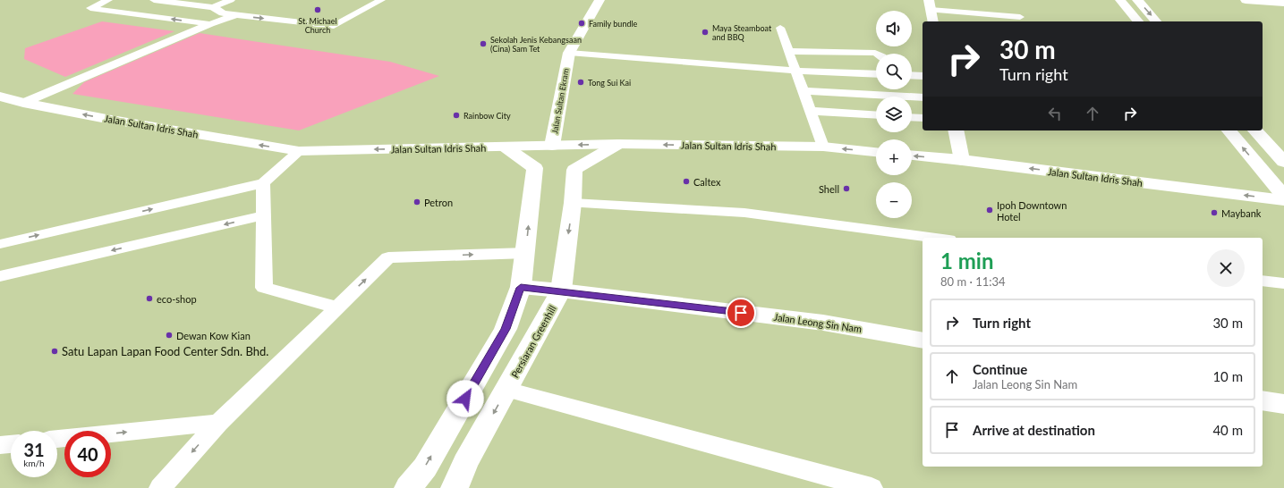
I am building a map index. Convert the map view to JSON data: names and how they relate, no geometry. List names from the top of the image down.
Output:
{
  "streets": {
    "main road": [
      "Jalan Sultan Ekram",
      "Jalan Sultan Idris Shah",
      "Jalan Leong Sin Nam",
      "Persiaran Greenhill"
    ]
  },
  "crossings": [
    ["Jalan Sultan Ekram", "Jalan Sultan Idris Shah"],
    ["Jalan Sultan Idris Shah", "Persiaran Greenhill"],
    ["Jalan Leong Sin Nam", "Persiaran Greenhill"]
  ],
  "one_way": ["Jalan Sultan Idris Shah"],
  "places": [
    "St. Michael Church",
    "Family bundle",
    "Maya Steamboat and BBQ",
    "Sekolah Jenis Kebangsaan (Cina) Sam Tet",
    "Tong Sui Kai",
    "Rainbow City",
    "Caltex",
    "Shell",
    "Petron",
    "Ipoh Downtown Hotel",
    "Maybank",
    "eco-shop",
    "Dewan Kow Kian",
    "Satu Lapan Lapan Food Center Sdn. Bhd."
  ],
  "page": {
    "map_buttons": ["+", "−"],
    "turn": ["30 m", "Turn right"],
    "heading": ["1 min", "80 m · 11:34"],
    "list": [
      {
        "name": "Turn right",
        "value": "30 m"
      },
      {
        "name": "Continue",
        "note": "Jalan Leong Sin Nam",
        "value": "10 m"
      },
      {
        "name": "Arrive at destination",
        "value": "40 m"
      }
    ],
    "speed": "31 km/h",
    "limit": "40"
  }
}
